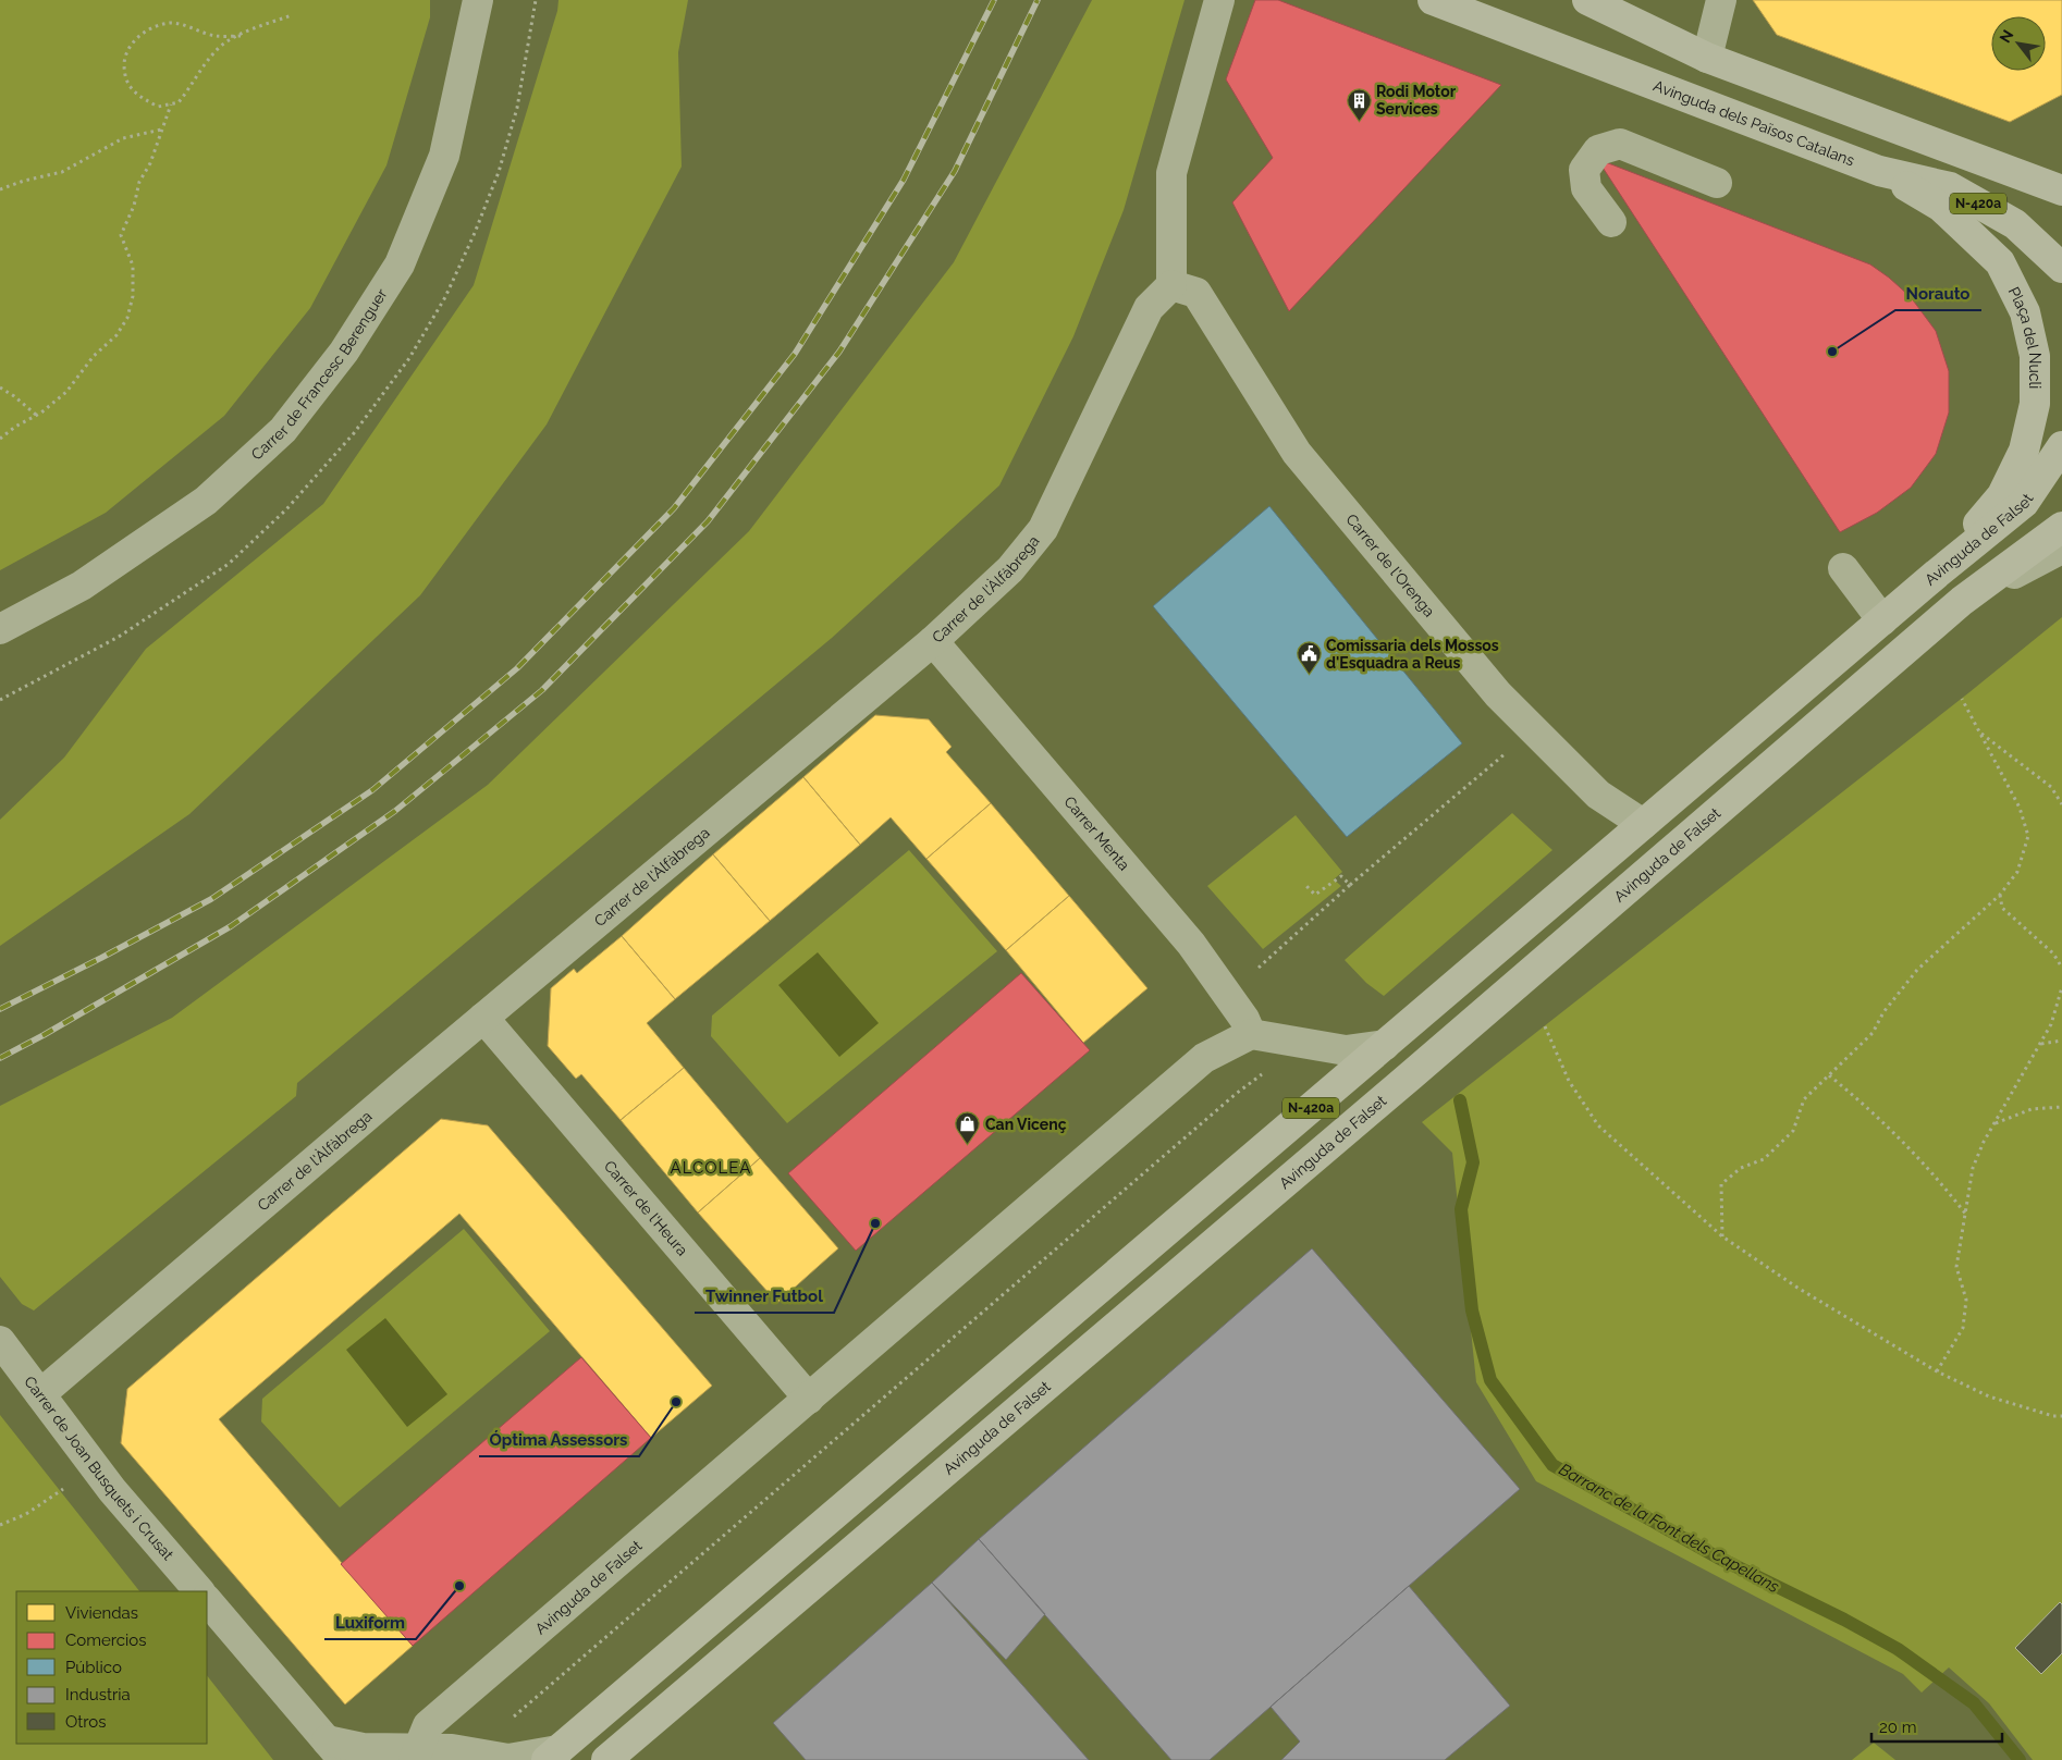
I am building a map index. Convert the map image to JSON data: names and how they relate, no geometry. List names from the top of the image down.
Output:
{
  "streets": {
    "main road": [
      "Avinguda dels Països Catalans",
      "N-420a",
      "Plaça del Nucli",
      "Avinguda de Falset"
    ],
    "street": [
      "Carrer de Francesc Berenguer",
      "Carrer de l'Orenga",
      "Carrer de l'Àlfàbrega",
      "Carrer Menta",
      "Carrer de l'Heura",
      "Carrer de Joan Busquets i Crusat"
    ]
  },
  "crossings": [
    ["Avinguda dels Països Catalans", "Plaça del Nucli"],
    ["Plaça del Nucli", "Avinguda de Falset"],
    ["Avinguda de Falset", "Carrer de l'Orenga"],
    ["Avinguda de Falset", "Carrer Menta"],
    ["Avinguda de Falset", "Carrer de l'Heura"],
    ["Carrer de l'Orenga", "Carrer de l'Àlfàbrega"],
    ["Carrer de l'Àlfàbrega", "Carrer Menta"],
    ["Carrer de l'Àlfàbrega", "Carrer de l'Heura"],
    ["Carrer de l'Àlfàbrega", "Carrer de Joan Busquets i Crusat"]
  ],
  "districts": ["ALCOLEA"],
  "water": ["Barranc de la Font dels Capellans"],
  "places": {
    "building": ["Rodi Motor Services"],
    "other": [
      "Norauto",
      "Twinner Futbol",
      "Óptima Assessors",
      "Luxiform"
    ],
    "public building": ["Comissaria dels Mossos d'Esquadra a Reus"],
    "shop": ["Can Vicenç"]
  },
  "legend": [
    "Viviendas",
    "Comercios",
    "Público",
    "Industria",
    "Otros"
  ],
  "scale_bar": "20 m",
  "north": "top left"
}
